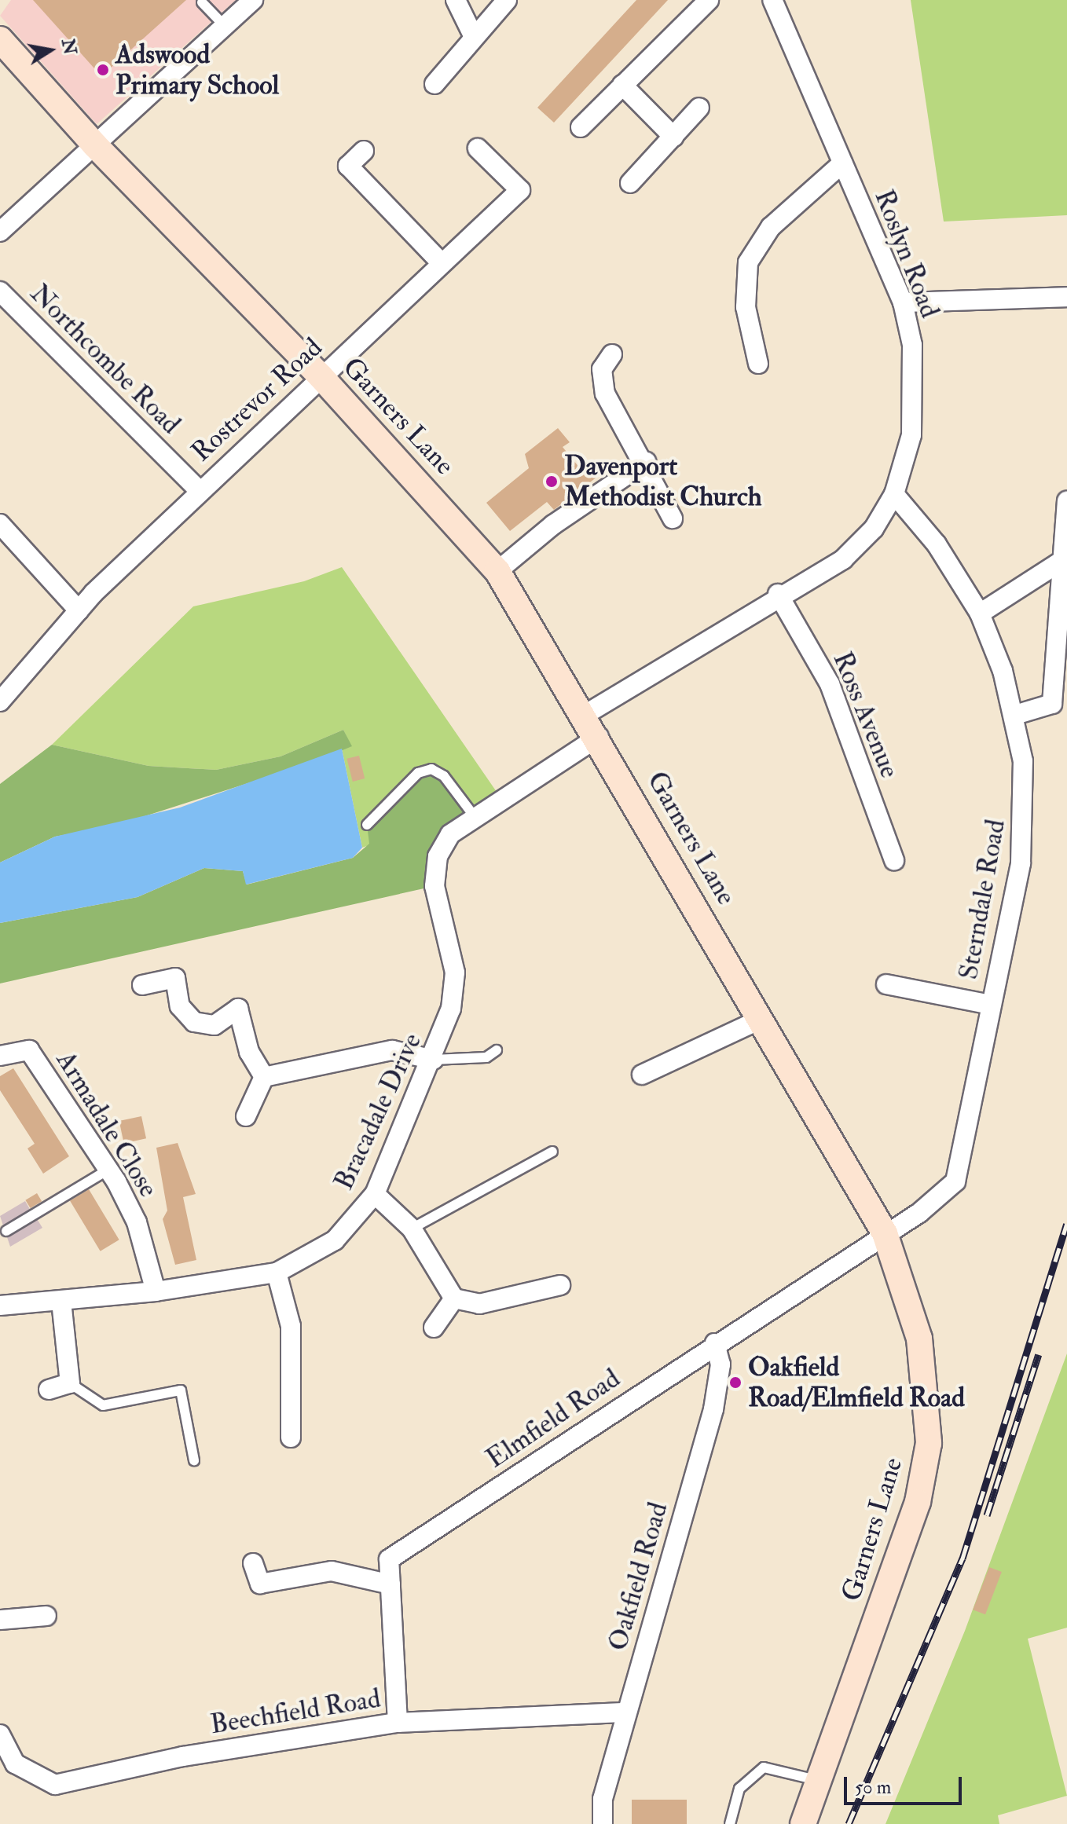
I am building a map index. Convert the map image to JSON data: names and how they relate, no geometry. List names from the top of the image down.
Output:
{
  "streets": {
    "street": [
      "Roslyn Road",
      "Northcombe Road",
      "Rostrevor Road",
      "Garners Lane",
      "Ross Avenue",
      "Sterndale Road",
      "Bracadale Drive",
      "Armadale Close",
      "Elmfield Road",
      "Oakfield Road",
      "Beechfield Road"
    ]
  },
  "crossings": [
    ["Roslyn Road", "Garners Lane"],
    ["Roslyn Road", "Ross Avenue"],
    ["Roslyn Road", "Sterndale Road"],
    ["Northcombe Road", "Rostrevor Road"],
    ["Rostrevor Road", "Garners Lane"],
    ["Garners Lane", "Sterndale Road"],
    ["Garners Lane", "Bracadale Drive"],
    ["Garners Lane", "Elmfield Road"],
    ["Sterndale Road", "Elmfield Road"],
    ["Bracadale Drive", "Armadale Close"],
    ["Elmfield Road", "Oakfield Road"],
    ["Elmfield Road", "Beechfield Road"],
    ["Oakfield Road", "Beechfield Road"]
  ],
  "places": ["Adswood Primary School", "Davenport Methodist Church", "Oakfield Road/Elmfield Road"],
  "scale_bar": "50 m",
  "north": "right"
}
